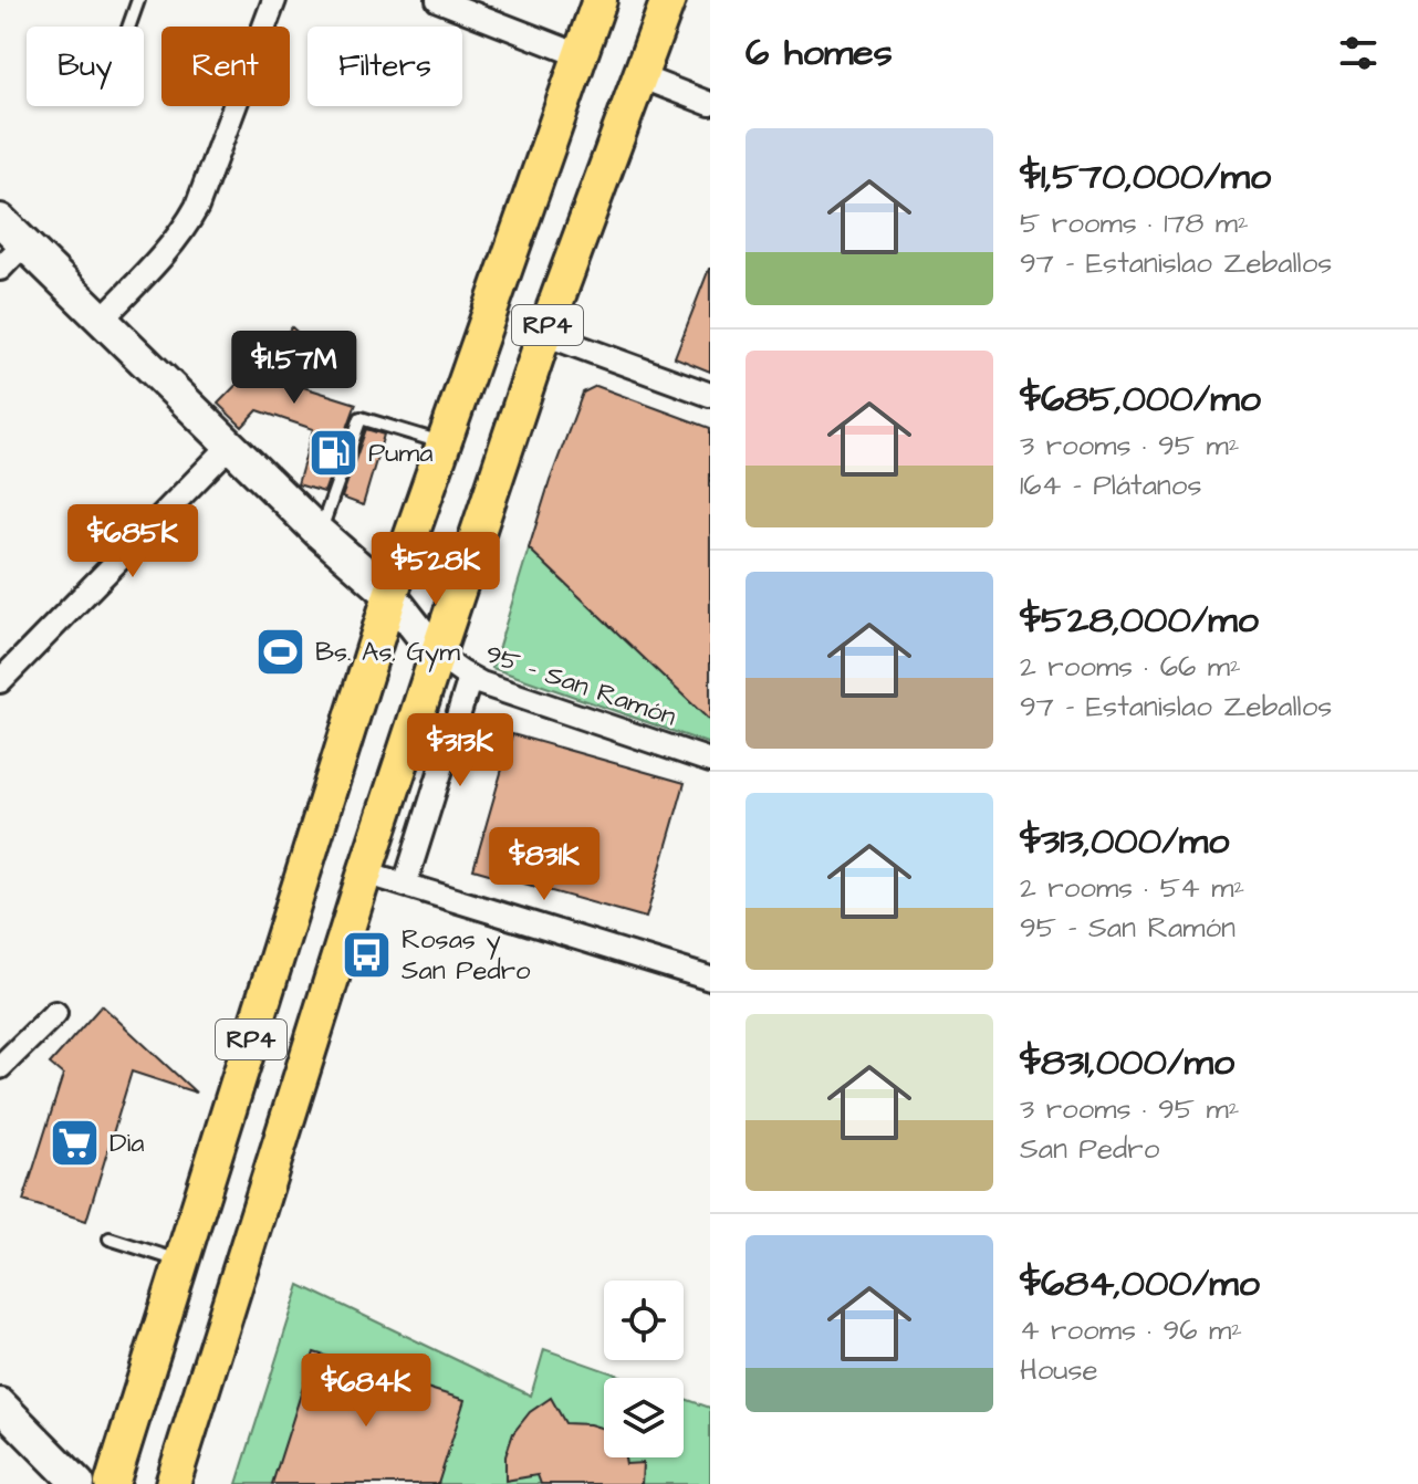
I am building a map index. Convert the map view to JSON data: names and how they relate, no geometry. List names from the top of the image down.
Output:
{
  "streets": {
    "main road": ["RP4"],
    "street": ["95 - San Ramón"]
  },
  "crossings": [
    ["RP4", "95 - San Ramón"]
  ],
  "places": {
    "fuel station": ["Puma"],
    "sports": ["Bs. As. Gym"],
    "bus stop": ["Rosas y San Pedro"],
    "supermarket": ["Dia"]
  },
  "page": {
    "heading": "6 homes",
    "chip": ["Buy", "Rent", "Filters"],
    "list": [
      {
        "name": "$1,570,000/mo",
        "note": "5 rooms · 178 m² · 97 - Estanislao Zeballos"
      },
      {
        "name": "$685,000/mo",
        "note": "3 rooms · 95 m² · 164 - Plátanos"
      },
      {
        "name": "$528,000/mo",
        "note": "2 rooms · 66 m² · 97 - Estanislao Zeballos"
      },
      {
        "name": "$313,000/mo",
        "note": "2 rooms · 54 m² · 95 - San Ramón"
      },
      {
        "name": "$831,000/mo",
        "note": "3 rooms · 95 m² · San Pedro"
      },
      {
        "name": "$684,000/mo",
        "note": "4 rooms · 96 m² · House"
      }
    ],
    "price": [
      "$1.57M",
      "$685K",
      "$528K",
      "$313K",
      "$831K",
      "$684K"
    ]
  }
}
